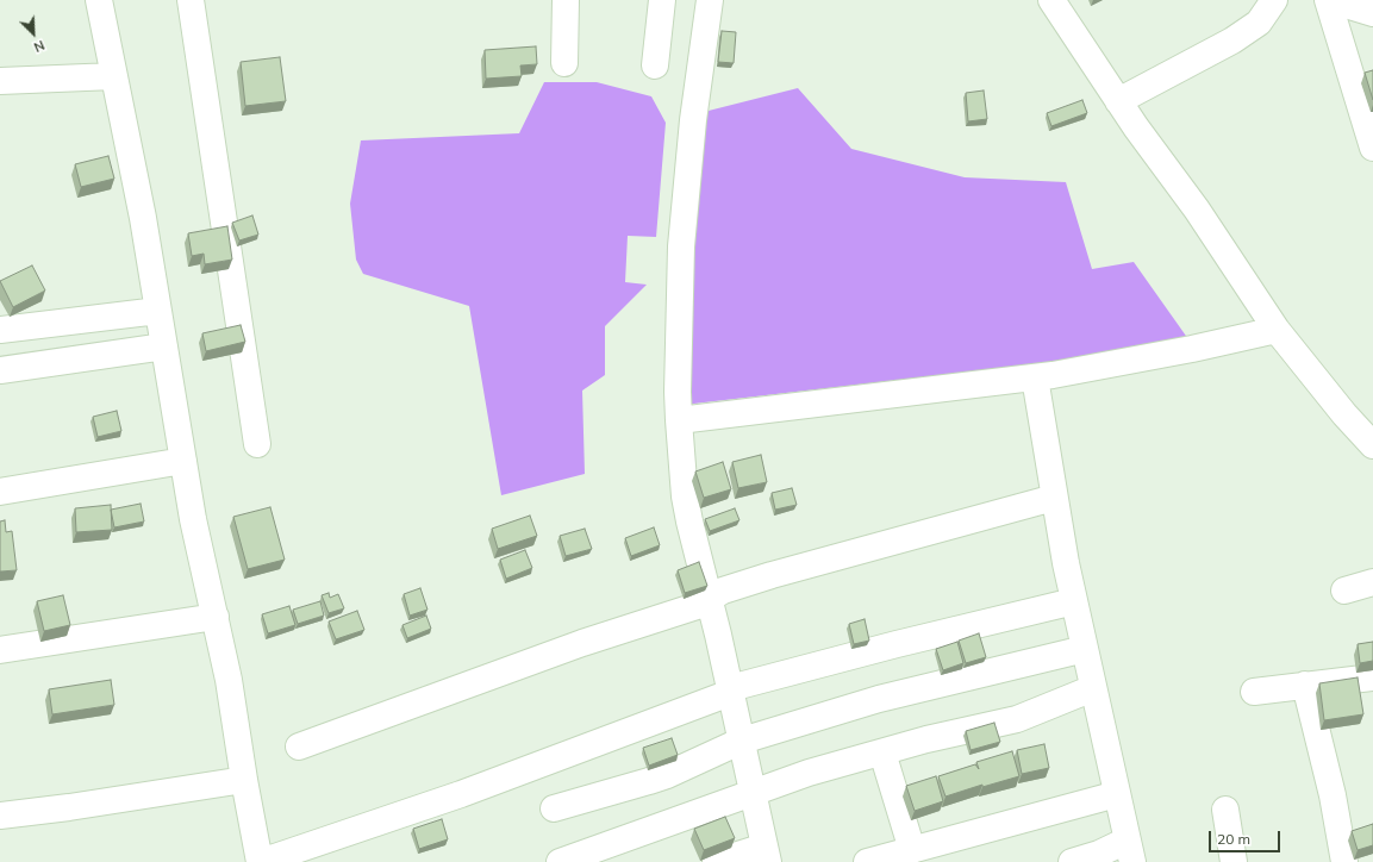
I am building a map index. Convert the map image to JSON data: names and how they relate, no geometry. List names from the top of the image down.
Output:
{
  "scale_bar": "20 m",
  "north": "bottom right"
}
